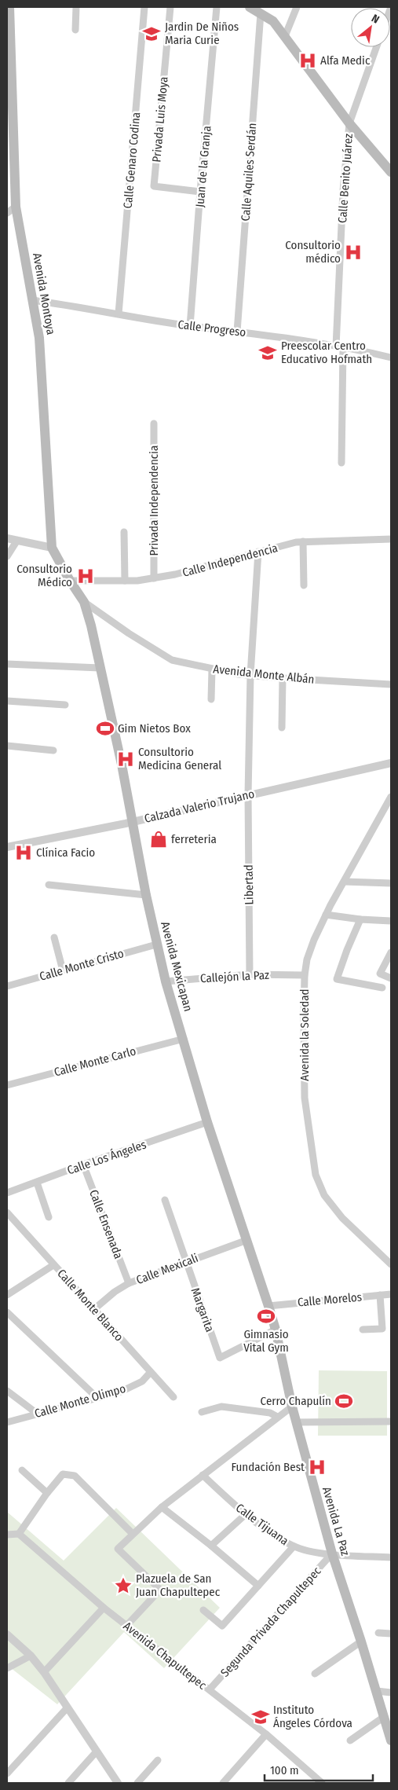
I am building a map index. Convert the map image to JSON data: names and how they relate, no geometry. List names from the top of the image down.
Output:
{
  "streets": {
    "main road": ["Avenida Montoya", "Avenida Mexicapan", "Avenida La Paz"],
    "street": [
      "Privada Luis Moya",
      "Calle Genaro Codina",
      "Juan de la Granja",
      "Calle Aquiles Serdán",
      "Calle Benito Juárez",
      "Calle Progreso",
      "Privada Independencia",
      "Calle Independencia",
      "Avenida Monte Albán",
      "Calzada Valerio Trujano",
      "Libertad",
      "Calle Monte Cristo",
      "Callejón la Paz",
      "Avenida la Soledad",
      "Calle Monte Carlo",
      "Calle Los Ángeles",
      "Calle Ensenada",
      "Calle Mexicali",
      "Calle Morelos",
      "Calle Monte Blanco",
      "Margarita",
      "Calle Monte Olimpo",
      "Calle Tijuana",
      "Segunda Privada Chapultepec",
      "Avenida Chapultepec"
    ]
  },
  "crossings": [
    ["Privada Luis Moya", "Juan de la Granja"],
    ["Calle Genaro Codina", "Calle Progreso"],
    ["Juan de la Granja", "Calle Progreso"],
    ["Calle Aquiles Serdán", "Calle Progreso"],
    ["Calle Benito Juárez", "Calle Progreso"],
    ["Avenida Montoya", "Calle Progreso"],
    ["Avenida Montoya", "Calle Independencia"],
    ["Privada Independencia", "Calle Independencia"],
    ["Calle Independencia", "Libertad"],
    ["Avenida Monte Albán", "Libertad"],
    ["Avenida Monte Albán", "Avenida Mexicapan"],
    ["Calzada Valerio Trujano", "Libertad"],
    ["Calzada Valerio Trujano", "Avenida Mexicapan"],
    ["Libertad", "Callejón la Paz"],
    ["Calle Monte Cristo", "Avenida Mexicapan"],
    ["Avenida Mexicapan", "Callejón la Paz"],
    ["Avenida Mexicapan", "Calle Monte Carlo"],
    ["Avenida Mexicapan", "Calle Los Ángeles"],
    ["Avenida Mexicapan", "Calle Mexicali"],
    ["Avenida Mexicapan", "Calle Morelos"],
    ["Avenida Mexicapan", "Avenida La Paz"],
    ["Callejón la Paz", "Avenida la Soledad"],
    ["Calle Los Ángeles", "Calle Ensenada"],
    ["Calle Ensenada", "Calle Mexicali"],
    ["Calle Mexicali", "Calle Monte Blanco"],
    ["Calle Mexicali", "Margarita"],
    ["Calle Morelos", "Avenida La Paz"],
    ["Calle Monte Blanco", "Calle Monte Olimpo"],
    ["Margarita", "Avenida La Paz"],
    ["Avenida La Paz", "Calle Tijuana"],
    ["Avenida La Paz", "Segunda Privada Chapultepec"],
    ["Calle Tijuana", "Segunda Privada Chapultepec"],
    ["Segunda Privada Chapultepec", "Avenida Chapultepec"]
  ],
  "places": {
    "school or university": ["Jardin De Niños Maria Curie", "Preescolar Centro Educativo Hofmath", "Instituto Ángeles Córdova"],
    "hospital": [
      "Alfa Medic",
      "Consultorio médico",
      "Consultorio Médico",
      "Consultorio Medicina General",
      "Clínica Facio",
      "Fundación Best"
    ],
    "sports": ["Gim Nietos Box", "Gimnasio Vital Gym", "Cerro Chapulín"],
    "shop": ["ferreteria"],
    "place": ["Plazuela de San Juan Chapultepec"]
  },
  "scale_bar": "100 m",
  "north": "top right"
}
